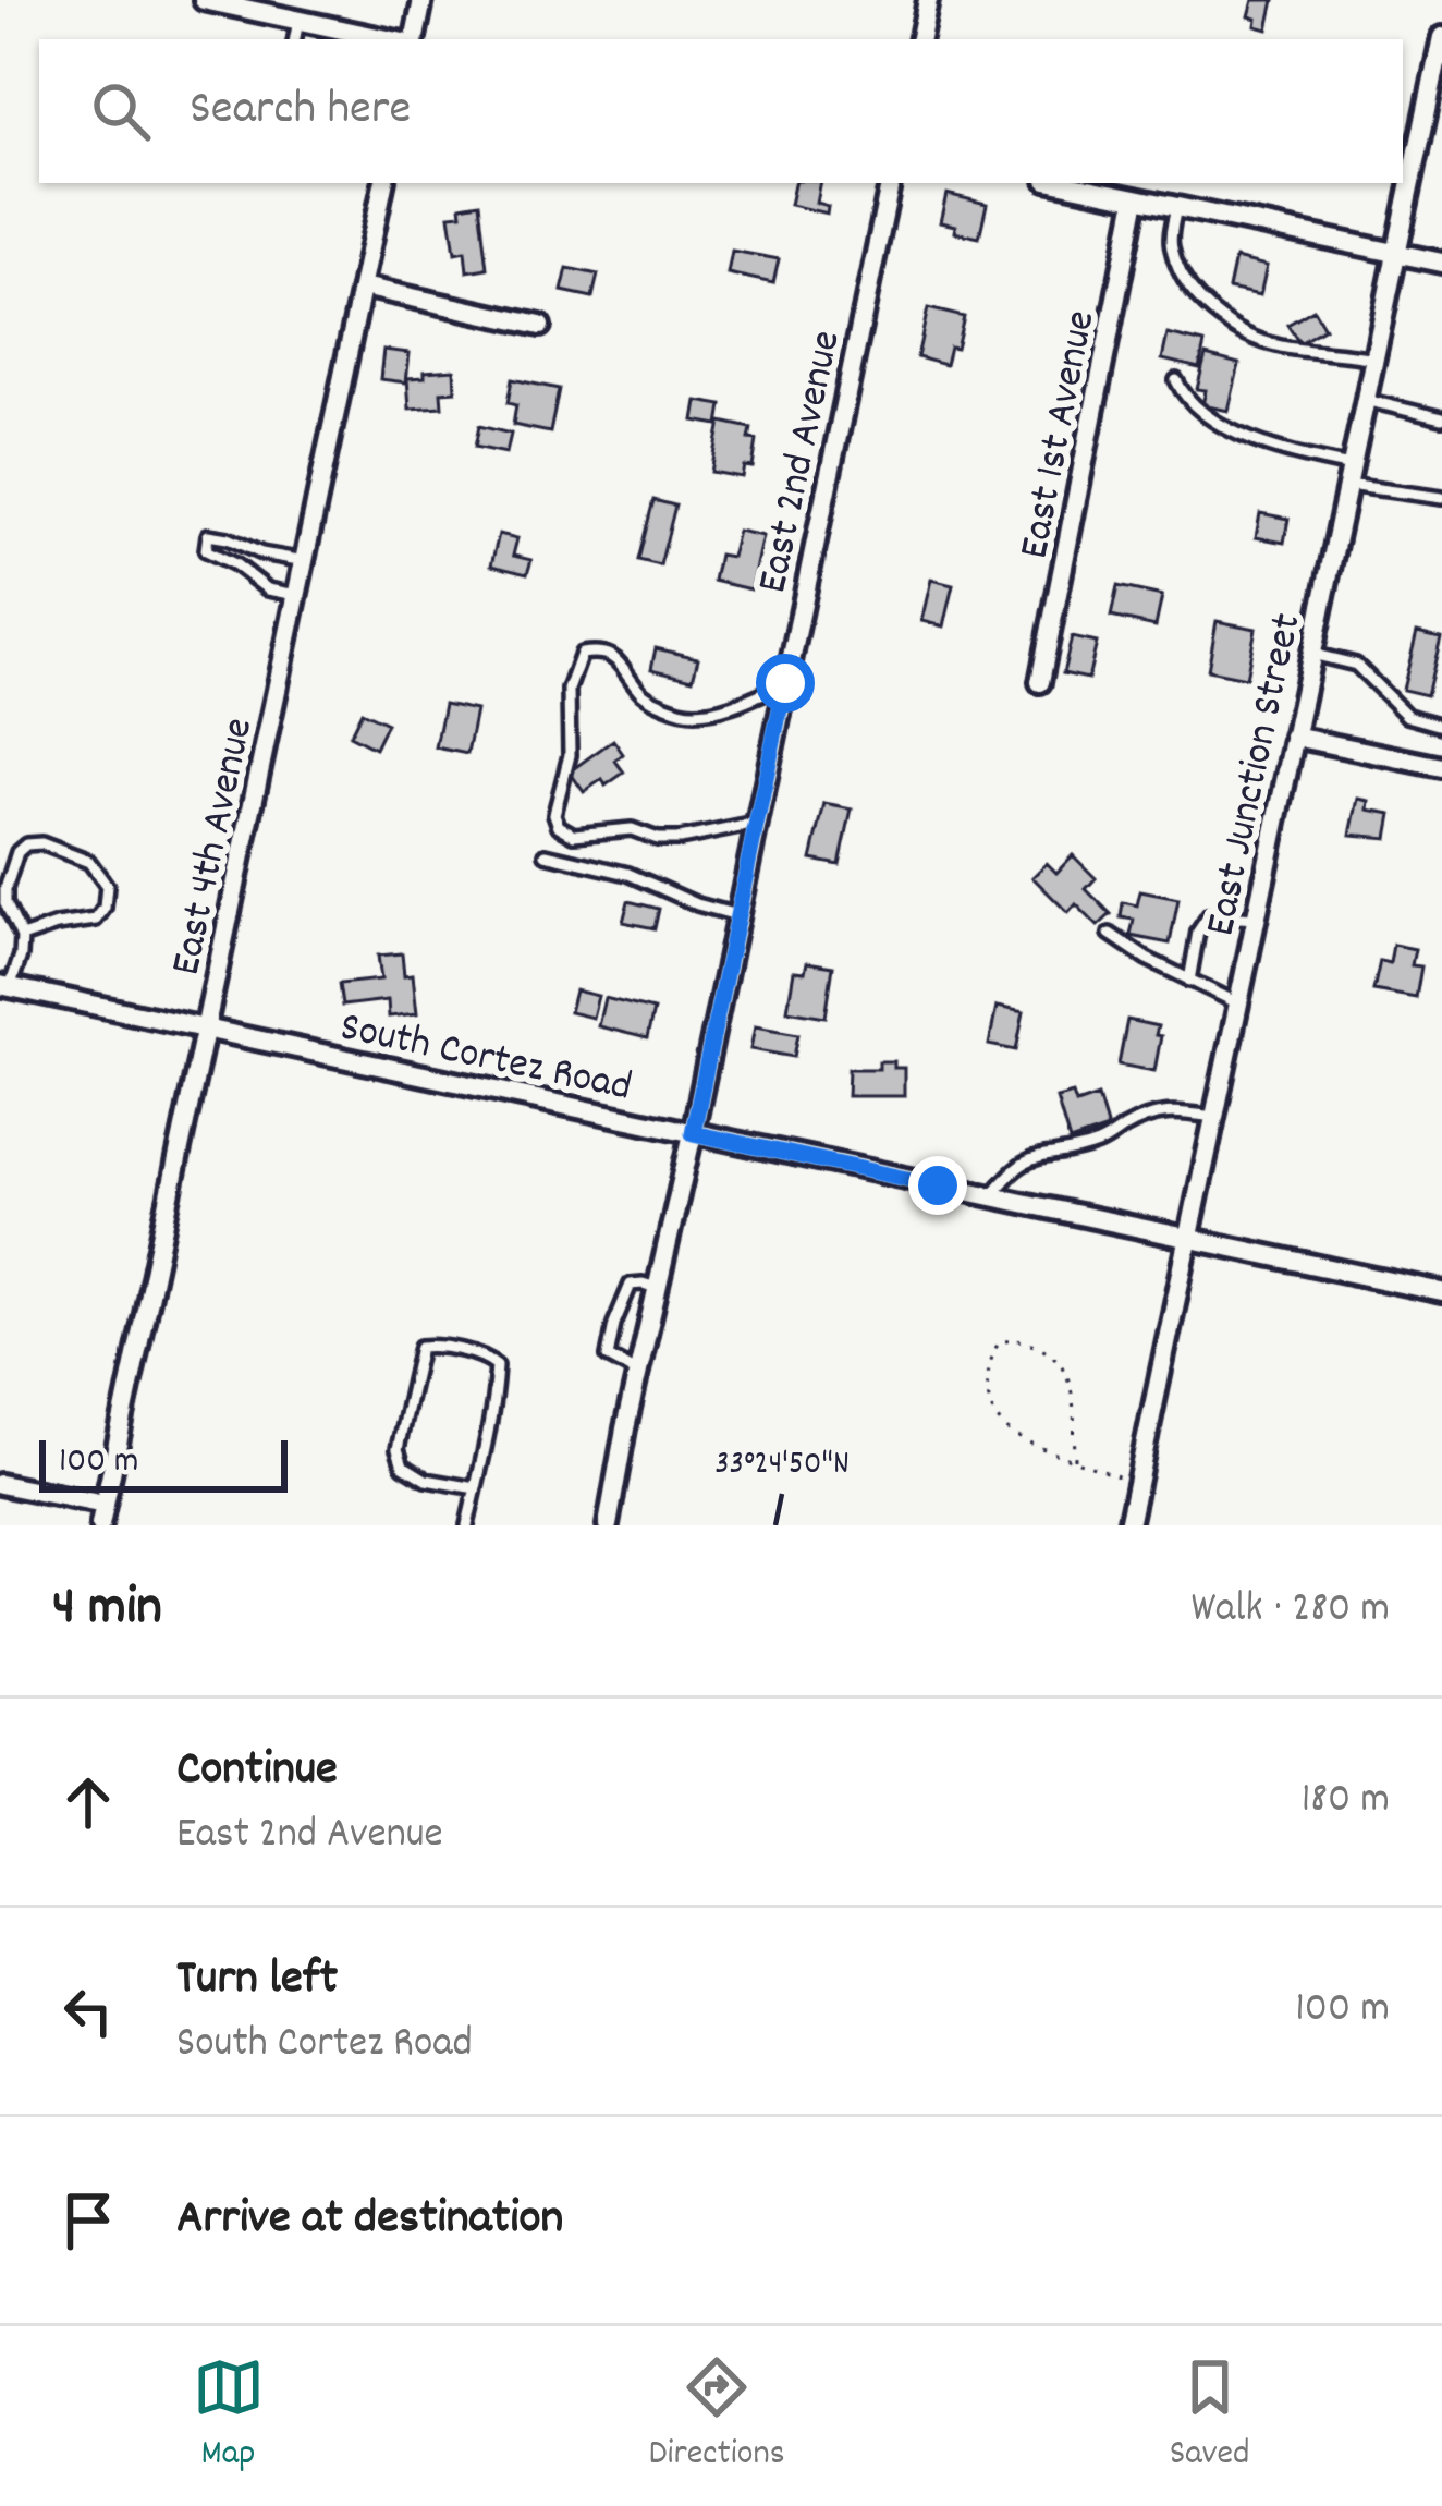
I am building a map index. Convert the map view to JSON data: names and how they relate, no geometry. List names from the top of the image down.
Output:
{
  "streets": {
    "street": [
      "East 1st Avenue",
      "East 2nd Avenue",
      "East Junction Street",
      "East 4th Avenue",
      "South Cortez Road"
    ]
  },
  "crossings": [
    ["East 2nd Avenue", "South Cortez Road"],
    ["East Junction Street", "South Cortez Road"],
    ["East 4th Avenue", "South Cortez Road"]
  ],
  "scale_bar": "100 m",
  "page": {
    "search": "Search here",
    "scale": "100 m",
    "heading": ["4 min", "Walk · 280 m"],
    "list": [
      ["Continue", "East 2nd Avenue", "180 m"],
      ["Turn left", "South Cortez Road", "100 m"],
      "Arrive at destination"
    ],
    "nav": ["Map", "Directions", "Saved"]
  },
  "coordinates": ["33°24'50\"N"]
}
